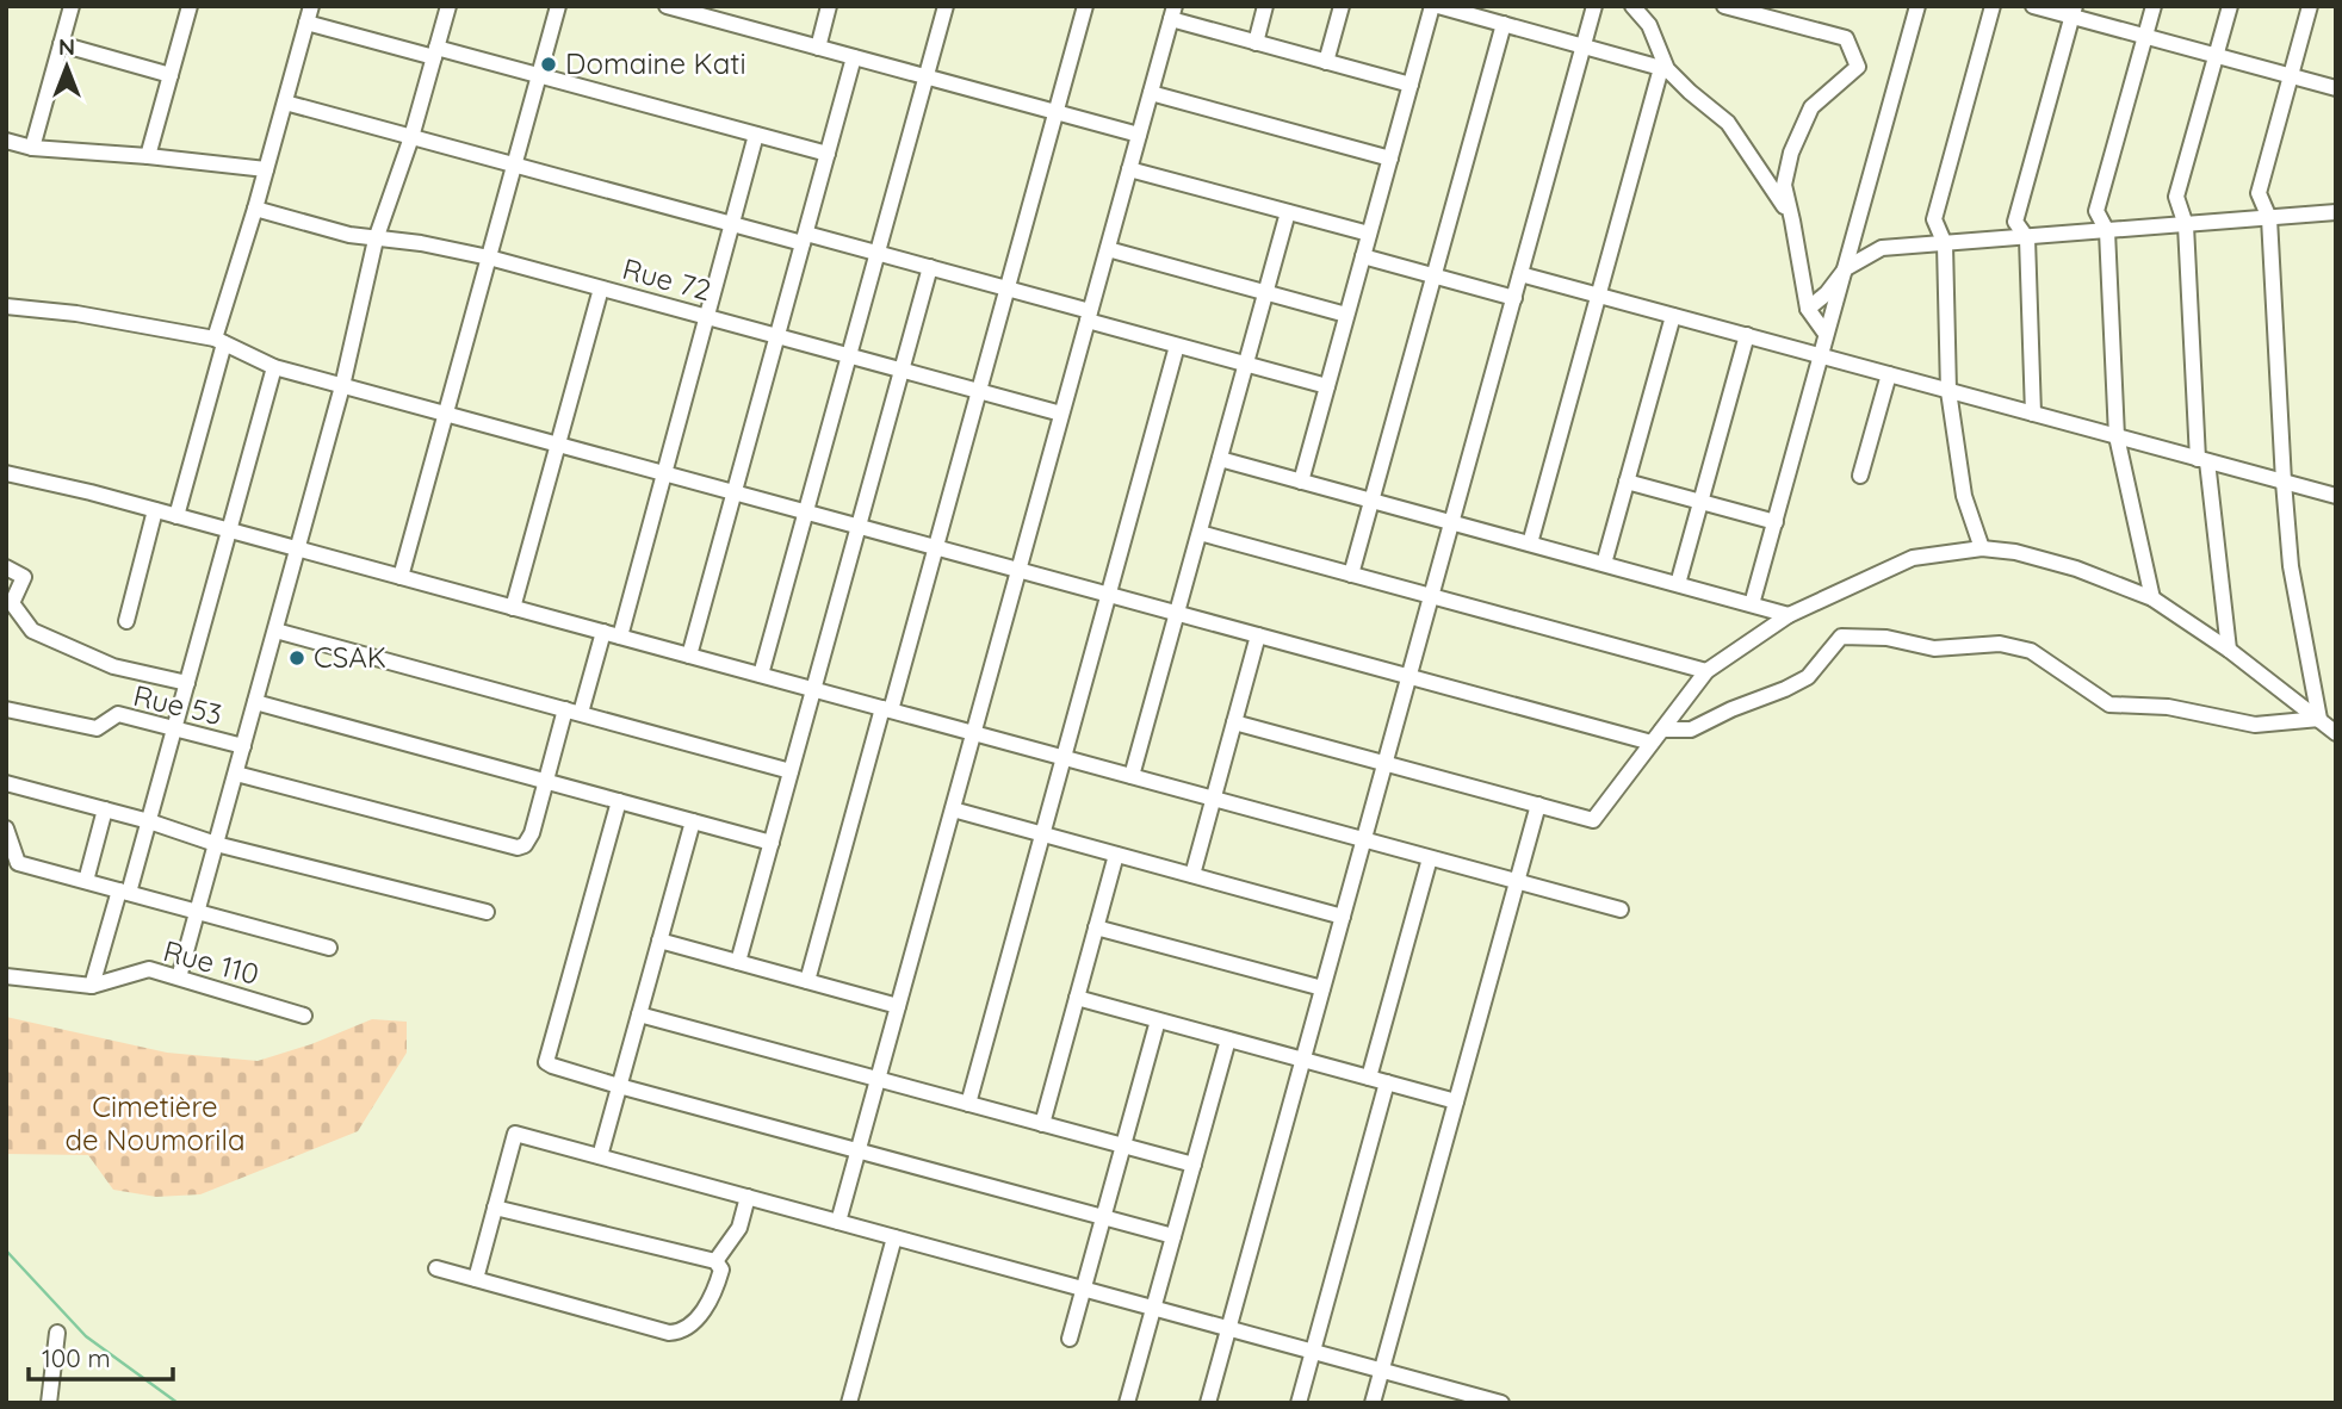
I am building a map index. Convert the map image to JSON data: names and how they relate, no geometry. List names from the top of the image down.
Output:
{
  "streets": {
    "street": ["Rue 72", "Rue 53", "Rue 110"]
  },
  "parks": ["Cimetière de Noumorila"],
  "places": ["Domaine Kati", "CSAK"],
  "scale_bar": "100 m",
  "north": "top"
}
